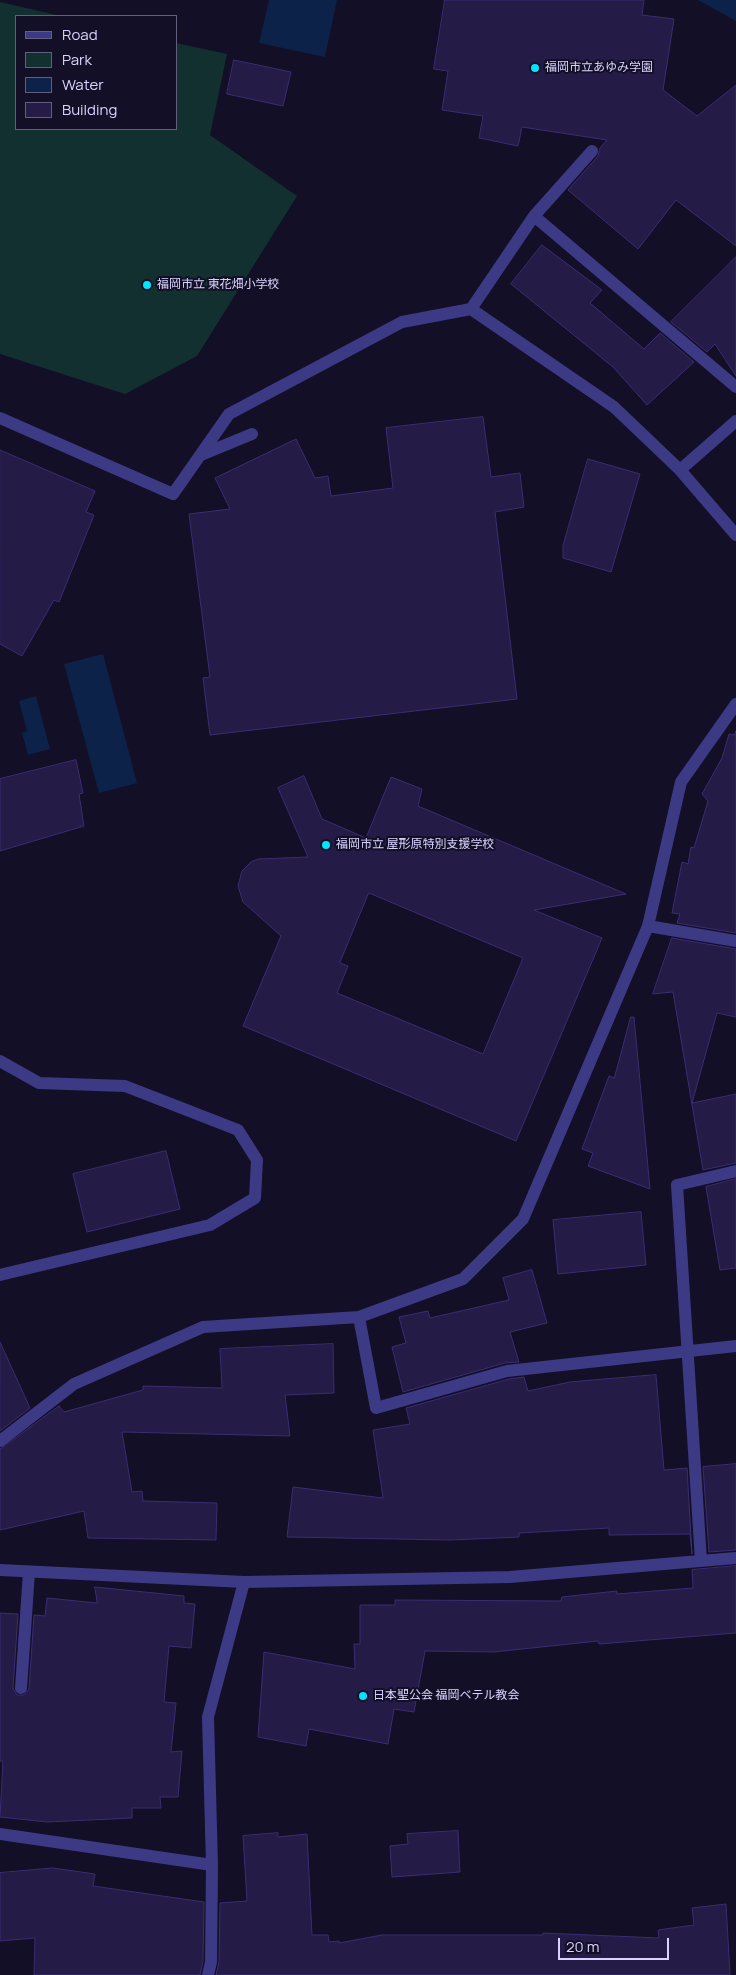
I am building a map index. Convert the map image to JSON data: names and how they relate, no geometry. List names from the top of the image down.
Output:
{
  "places": [
    "福岡市立あゆみ学園",
    "福岡市立 東花畑小学校",
    "福岡市立 屋形原特別支援学校",
    "日本聖公会 福岡ベテル教会"
  ],
  "legend": [
    "Road",
    "Park",
    "Water",
    "Building"
  ],
  "scale_bar": "20 m"
}
